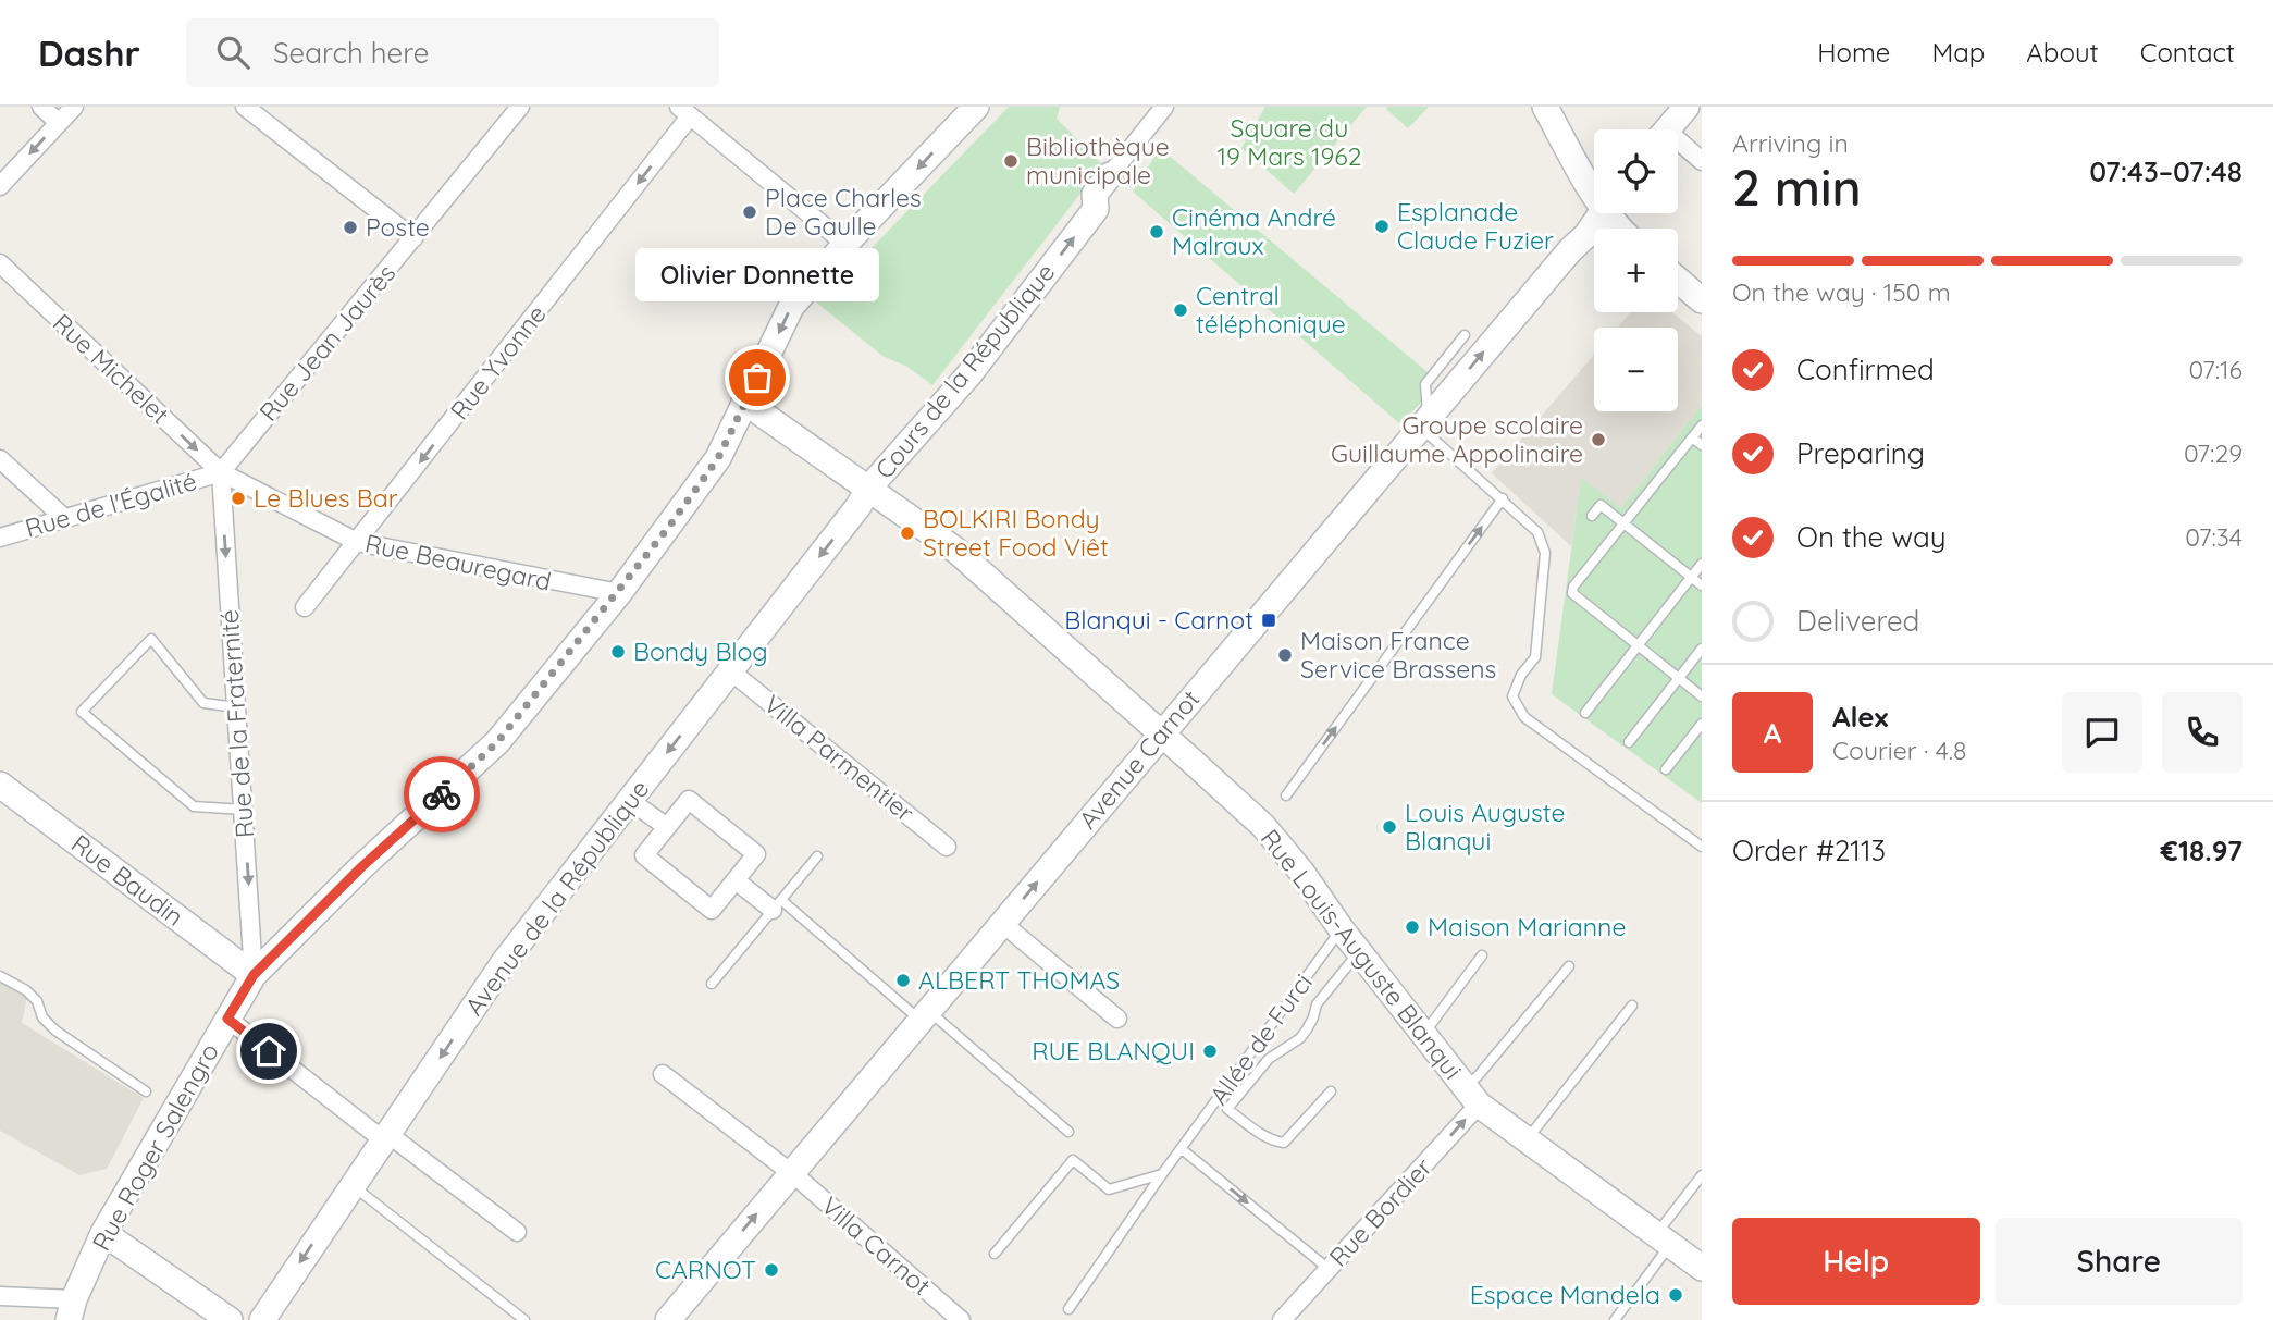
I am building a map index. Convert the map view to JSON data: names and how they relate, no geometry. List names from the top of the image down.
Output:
{
  "streets": {
    "street": [
      "Rue Jean Jaurès",
      "Rue Yvonne",
      "Rue Michelet",
      "Cours de la République",
      "Rue de l'Égalité",
      "Rue Beauregard",
      "Rue de la Fraternité",
      "Villa Parmentier",
      "Avenue Carnot",
      "Rue Baudin",
      "Avenue de la République",
      "Rue Louis-Auguste Blanqui",
      "Rue Roger Salengro",
      "Rue Bordier",
      "Villa Carnot"
    ],
    "lane": ["Allée de Furci"]
  },
  "crossings": [
    ["Rue Jean Jaurès", "Rue Michelet"],
    ["Rue Jean Jaurès", "Rue de l'Égalité"],
    ["Rue Jean Jaurès", "Rue Beauregard"],
    ["Rue Jean Jaurès", "Rue de la Fraternité"],
    ["Rue Yvonne", "Rue Beauregard"],
    ["Rue Michelet", "Rue de l'Égalité"],
    ["Rue Michelet", "Rue Beauregard"],
    ["Rue Michelet", "Rue de la Fraternité"],
    ["Cours de la République", "Avenue de la République"],
    ["Cours de la République", "Rue Louis-Auguste Blanqui"],
    ["Rue de l'Égalité", "Rue Beauregard"],
    ["Rue de l'Égalité", "Rue de la Fraternité"],
    ["Rue Beauregard", "Rue de la Fraternité"],
    ["Rue Beauregard", "Rue Roger Salengro"],
    ["Rue de la Fraternité", "Rue Baudin"],
    ["Rue de la Fraternité", "Rue Roger Salengro"],
    ["Villa Parmentier", "Avenue de la République"],
    ["Avenue Carnot", "Rue Louis-Auguste Blanqui"],
    ["Avenue Carnot", "Villa Carnot"],
    ["Rue Baudin", "Rue Roger Salengro"],
    ["Avenue de la République", "Rue Louis-Auguste Blanqui"],
    ["Rue Louis-Auguste Blanqui", "Allée de Furci"],
    ["Rue Louis-Auguste Blanqui", "Rue Roger Salengro"],
    ["Rue Louis-Auguste Blanqui", "Rue Bordier"]
  ],
  "one_way": [
    "Rue Yvonne",
    "Rue Michelet",
    "Cours de la République",
    "Rue de la Fraternité",
    "Avenue Carnot",
    "Avenue de la République",
    "Rue Bordier"
  ],
  "parks": ["Square du 19 Mars 1962"],
  "places": {
    "other": [
      "Bibliothèque municipale",
      "Place Charles De Gaulle",
      "Esplanade Claude Fuzier",
      "Poste",
      "Cinéma André Malraux",
      "Central téléphonique",
      "Olivier Donnette",
      "Groupe scolaire Guillaume Appolinaire",
      "Le Blues Bar",
      "BOLKIRI Bondy Street Food Viêt",
      "Bondy Blog",
      "Maison France Service Brassens",
      "Louis Auguste Blanqui",
      "Maison Marianne",
      "ALBERT THOMAS",
      "RUE BLANQUI",
      "CARNOT",
      "Espace Mandela"
    ],
    "transit": ["Blanqui - Carnot"]
  },
  "page": {
    "header": "Dashr",
    "search": "Search here",
    "nav": [
      "Home",
      "Map",
      "About",
      "Contact"
    ],
    "heading": ["2 min", "Arriving in", "07:43–07:48"],
    "panel": [
      "Alex",
      "Courier · 4.8",
      "Order #2113",
      "€18.97"
    ],
    "map_buttons": ["+", "−"],
    "bar": "On the way · 150 m",
    "bubble": "Olivier Donnette",
    "list": [
      ["Confirmed", "07:16"],
      ["Preparing", "07:29"],
      ["On the way", "07:34"],
      "Delivered"
    ],
    "round": "A",
    "buttons": ["Help", "Share"]
  }
}
